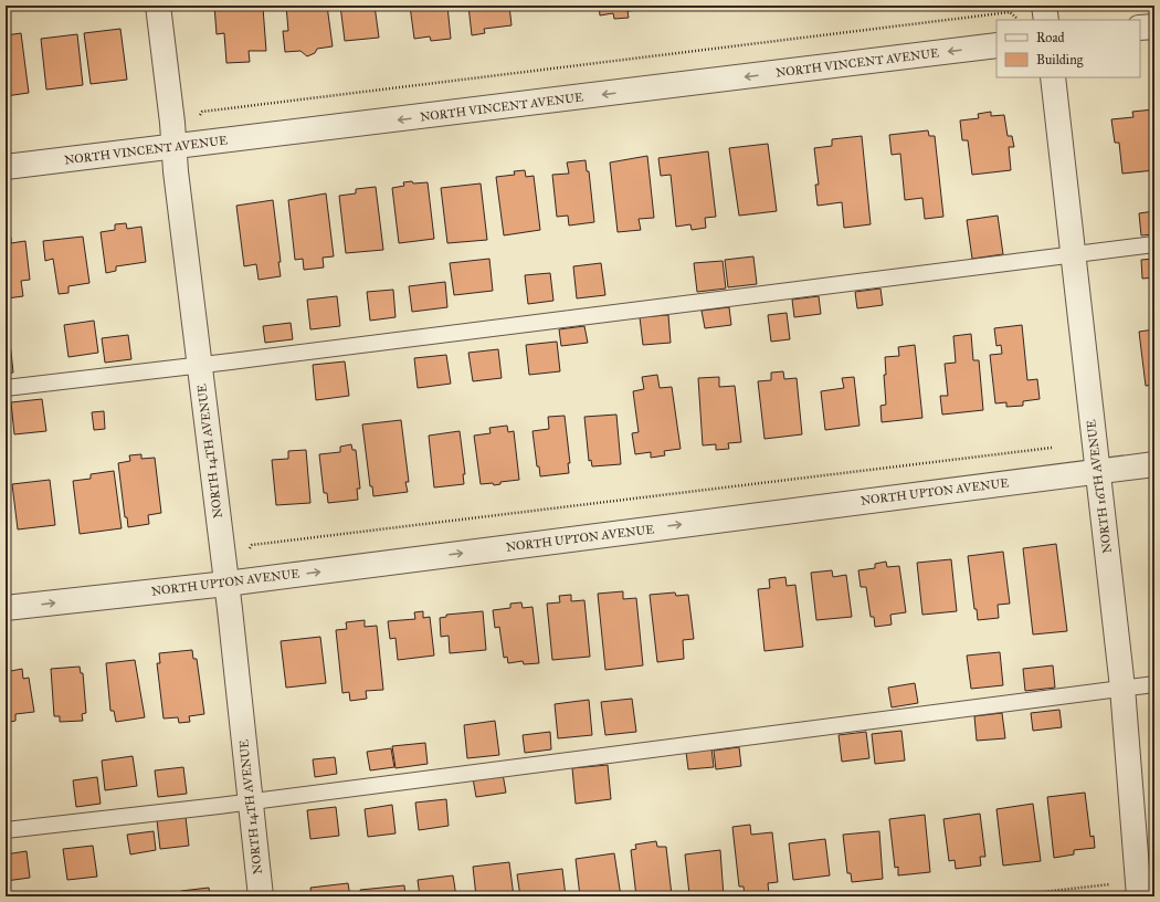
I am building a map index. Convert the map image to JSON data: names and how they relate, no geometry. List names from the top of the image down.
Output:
{
  "streets": {
    "street": [
      "NORTH VINCENT AVENUE",
      "NORTH 14TH AVENUE",
      "NORTH 16TH AVENUE",
      "NORTH UPTON AVENUE"
    ]
  },
  "crossings": [
    ["NORTH VINCENT AVENUE", "NORTH 14TH AVENUE"],
    ["NORTH 14TH AVENUE", "NORTH UPTON AVENUE"],
    ["NORTH 16TH AVENUE", "NORTH UPTON AVENUE"]
  ],
  "one_way": ["NORTH VINCENT AVENUE", "NORTH UPTON AVENUE"],
  "legend": ["Road", "Building"]
}
